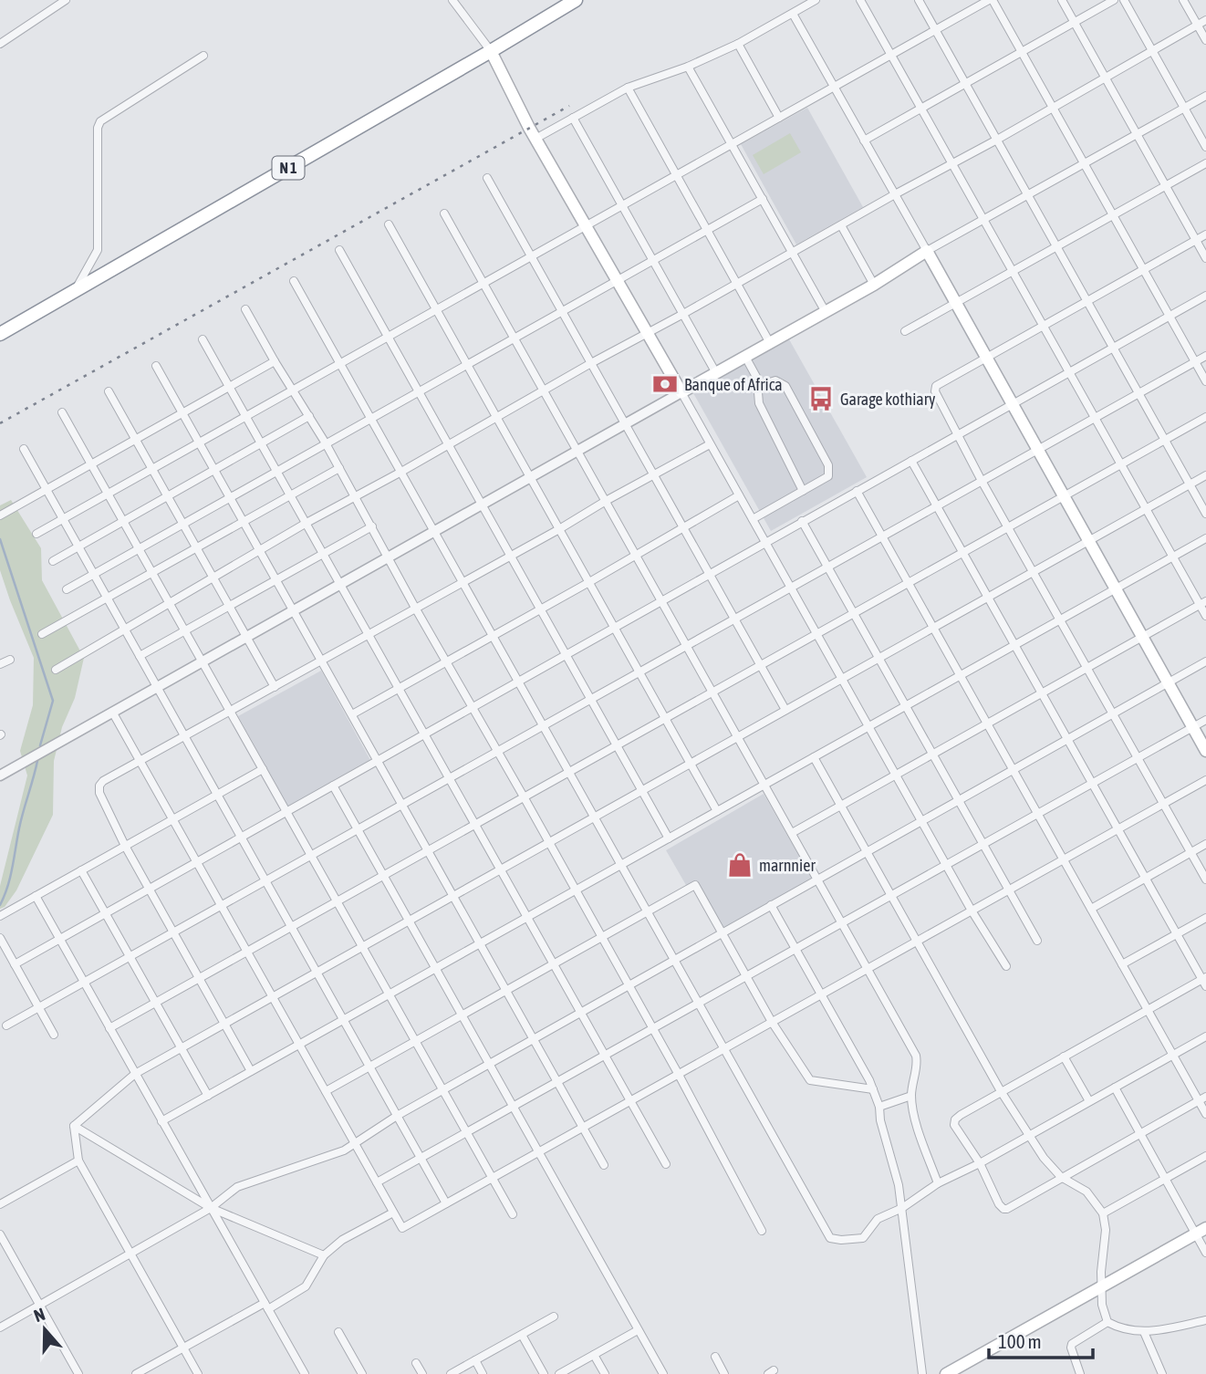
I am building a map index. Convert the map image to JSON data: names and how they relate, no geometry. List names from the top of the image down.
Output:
{
  "streets": {
    "highway": ["N 1"]
  },
  "places": {
    "bank": ["Banque of Africa"],
    "bus stop": ["Garage kothiary"],
    "shop": ["marnnier"]
  },
  "scale_bar": "100 m",
  "north": "top"
}
